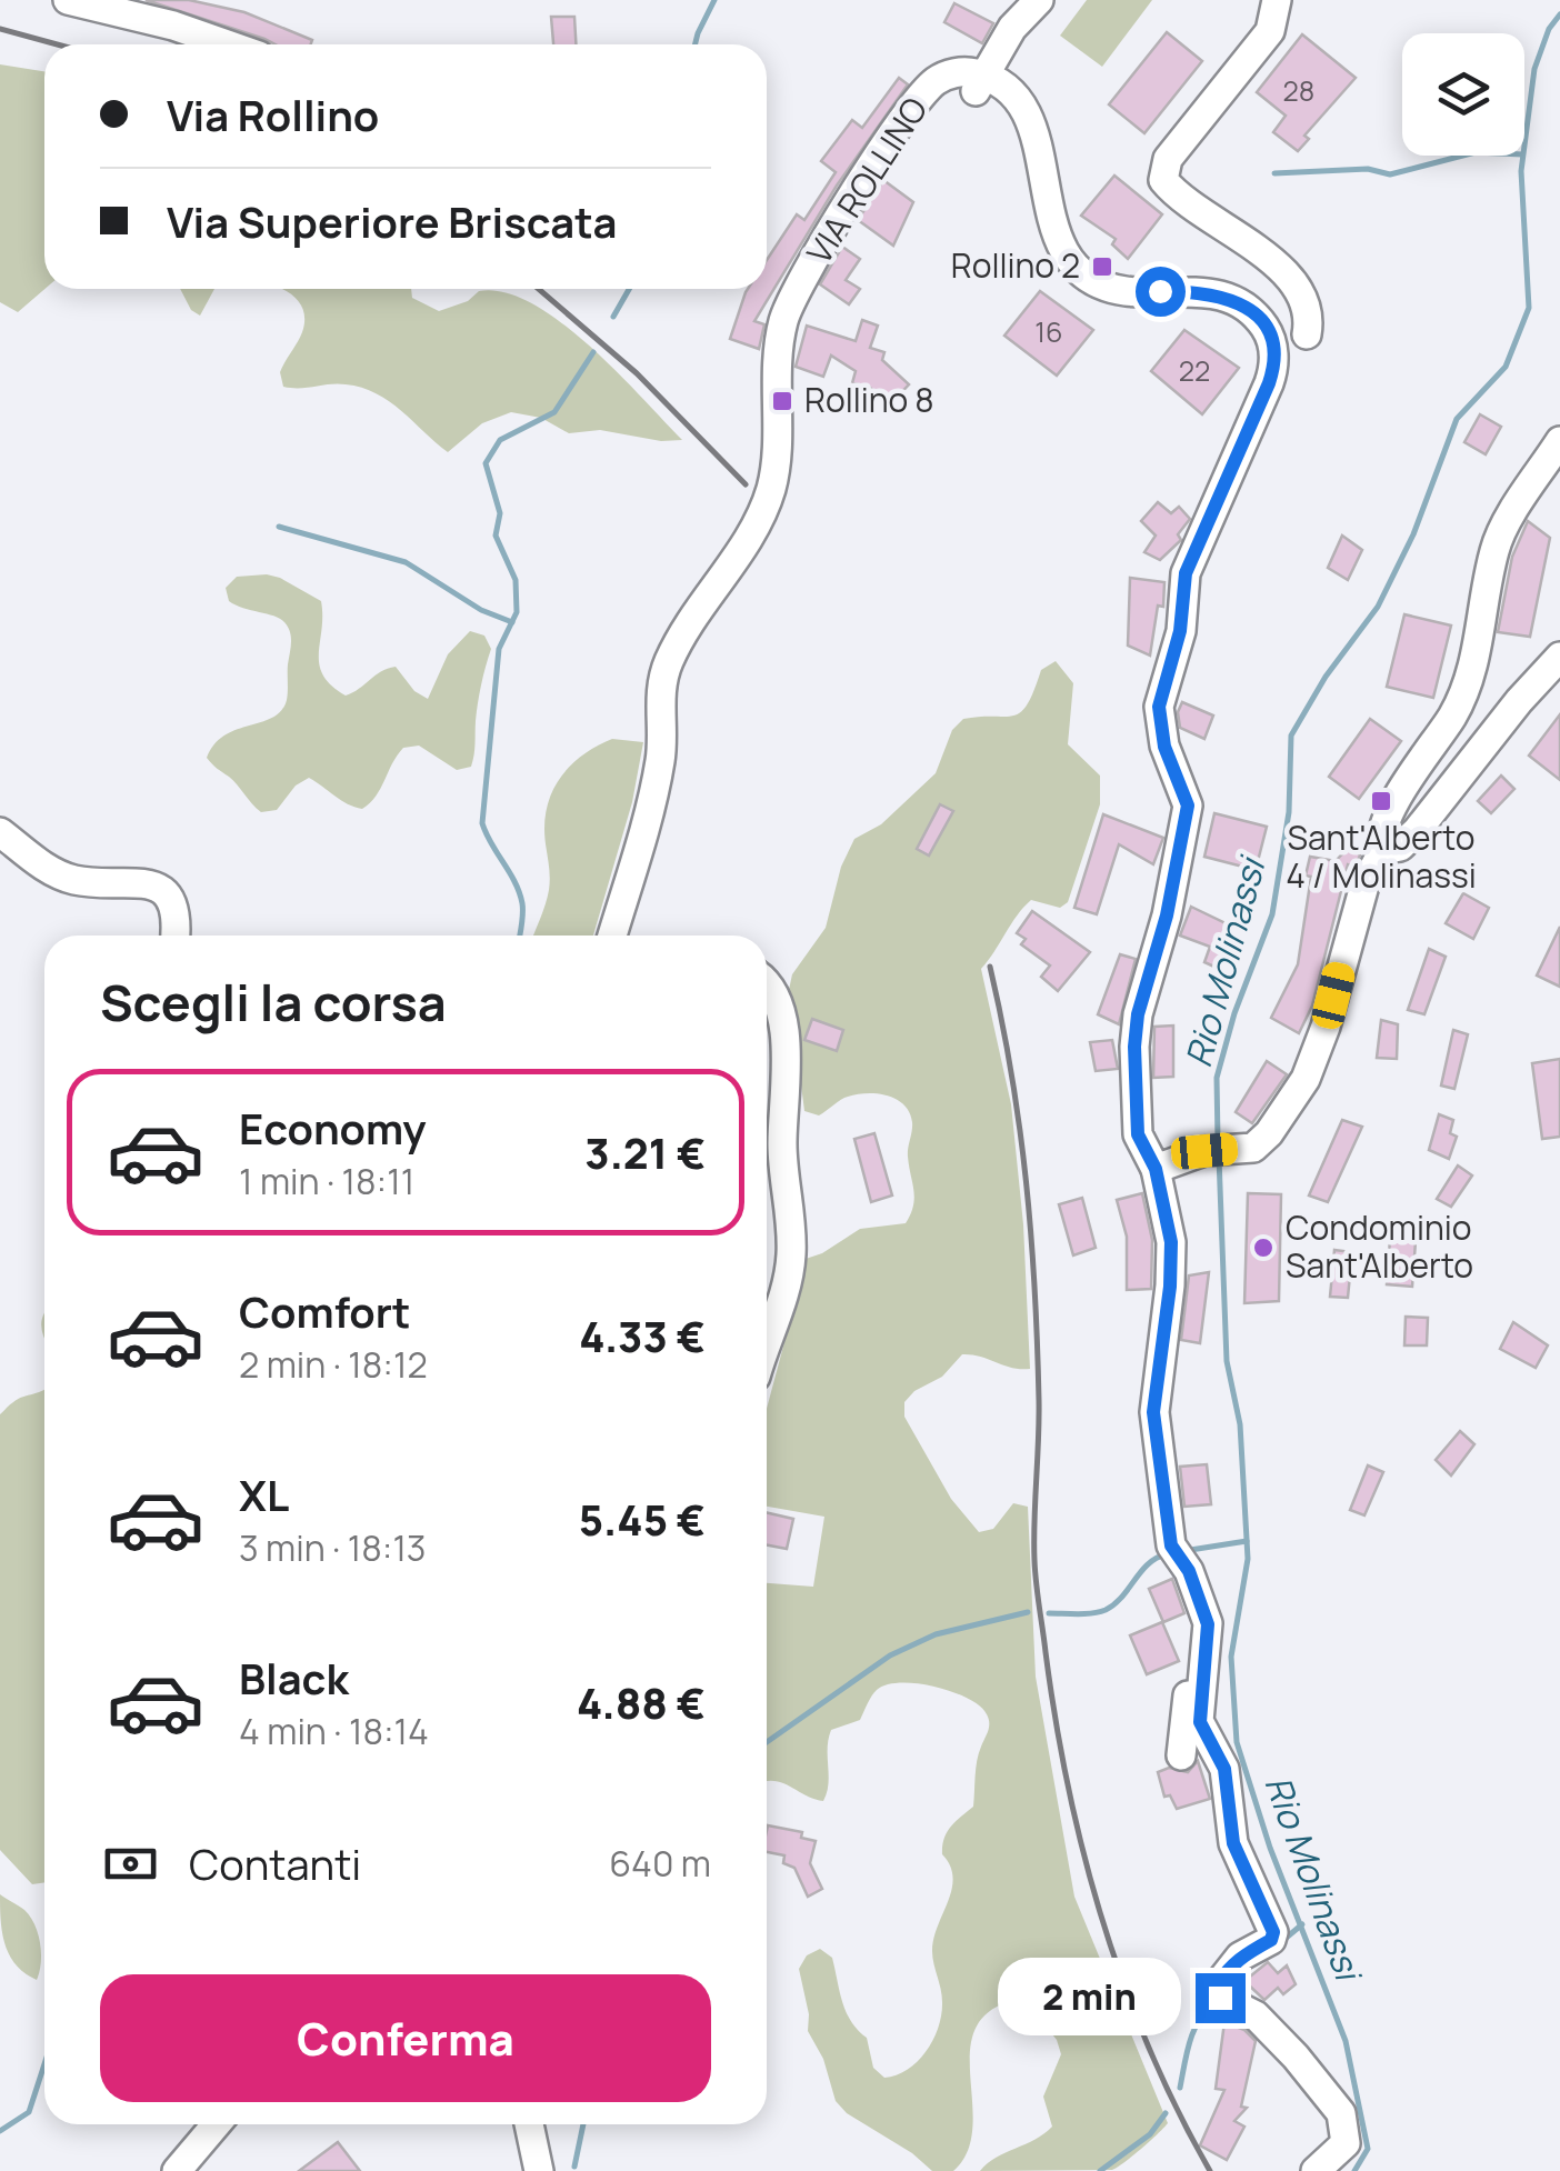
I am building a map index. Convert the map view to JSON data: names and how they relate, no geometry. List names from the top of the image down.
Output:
{
  "streets": {
    "street": ["VIA ROLLINO"]
  },
  "water": ["Rio Molinassi"],
  "places": {
    "transit": ["Rollino 2", "Rollino 8", "Sant'Alberto 4 / Molinassi"],
    "other": ["Condominio Sant'Alberto"]
  },
  "house_numbers": ["28", "16", "22"],
  "page": {
    "banner": ["Via Rollino", "Via Superiore Briscata"],
    "heading": "Scegli la corsa",
    "list": [
      {
        "name": "Economy",
        "note": "1 min · 18:11",
        "value": "3.21 €"
      },
      {
        "name": "Comfort",
        "note": "2 min · 18:12",
        "value": "4.33 €"
      },
      {
        "name": "XL",
        "note": "3 min · 18:13",
        "value": "5.45 €"
      },
      {
        "name": "Black",
        "note": "4 min · 18:14",
        "value": "4.88 €"
      }
    ],
    "pay": ["Contanti", "640 m"],
    "buttons": "Conferma",
    "bubble": "2 min"
  }
}
